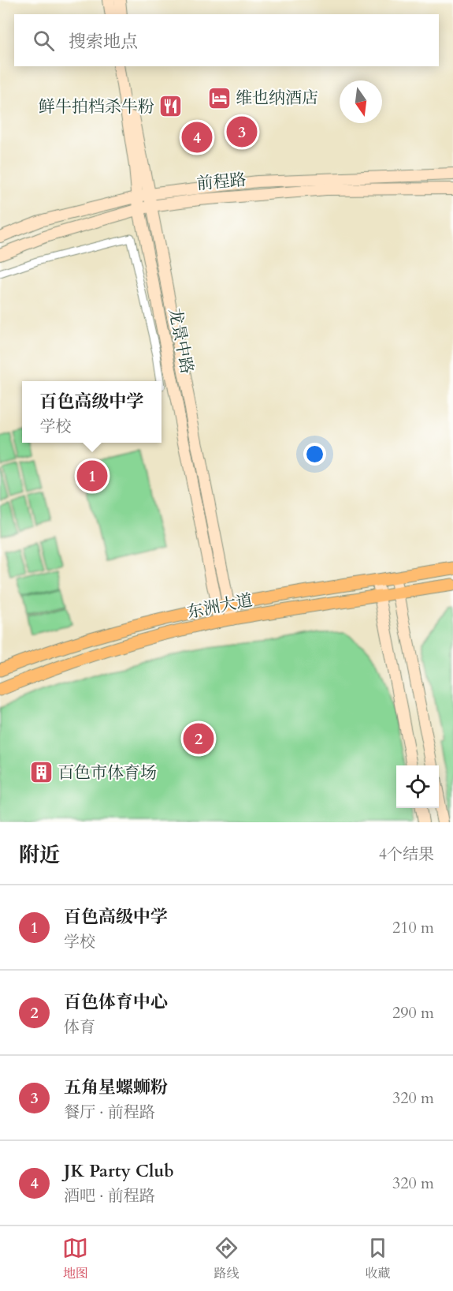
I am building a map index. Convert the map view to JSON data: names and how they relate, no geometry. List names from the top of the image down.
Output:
{
  "streets": {
    "main road": ["东洲大道"],
    "street": ["前程路", "龙景中路"]
  },
  "crossings": [
    ["前程路", "龙景中路"],
    ["龙景中路", "东洲大道"]
  ],
  "places": {
    "hotel": ["维也纳酒店"],
    "restaurant": ["鲜牛拍档杀牛粉"],
    "building": ["百色市体育场"]
  },
  "north": "bottom",
  "page": {
    "search": "搜索地点",
    "pins": [
      "3",
      "4",
      "1",
      "2"
    ],
    "popup": ["百色高级中学", "学校"],
    "heading": ["附近", "4个结果"],
    "list": [
      {
        "mark": "1",
        "name": "百色高级中学",
        "note": "学校",
        "value": "210 m"
      },
      {
        "mark": "2",
        "name": "百色体育中心",
        "note": "体育",
        "value": "290 m"
      },
      {
        "mark": "3",
        "name": "五角星螺蛳粉",
        "note": "餐厅 · 前程路",
        "value": "320 m"
      },
      {
        "mark": "4",
        "name": "JK Party Club",
        "note": "酒吧 · 前程路",
        "value": "320 m"
      }
    ],
    "nav": ["地图", "路线", "收藏"]
  }
}
